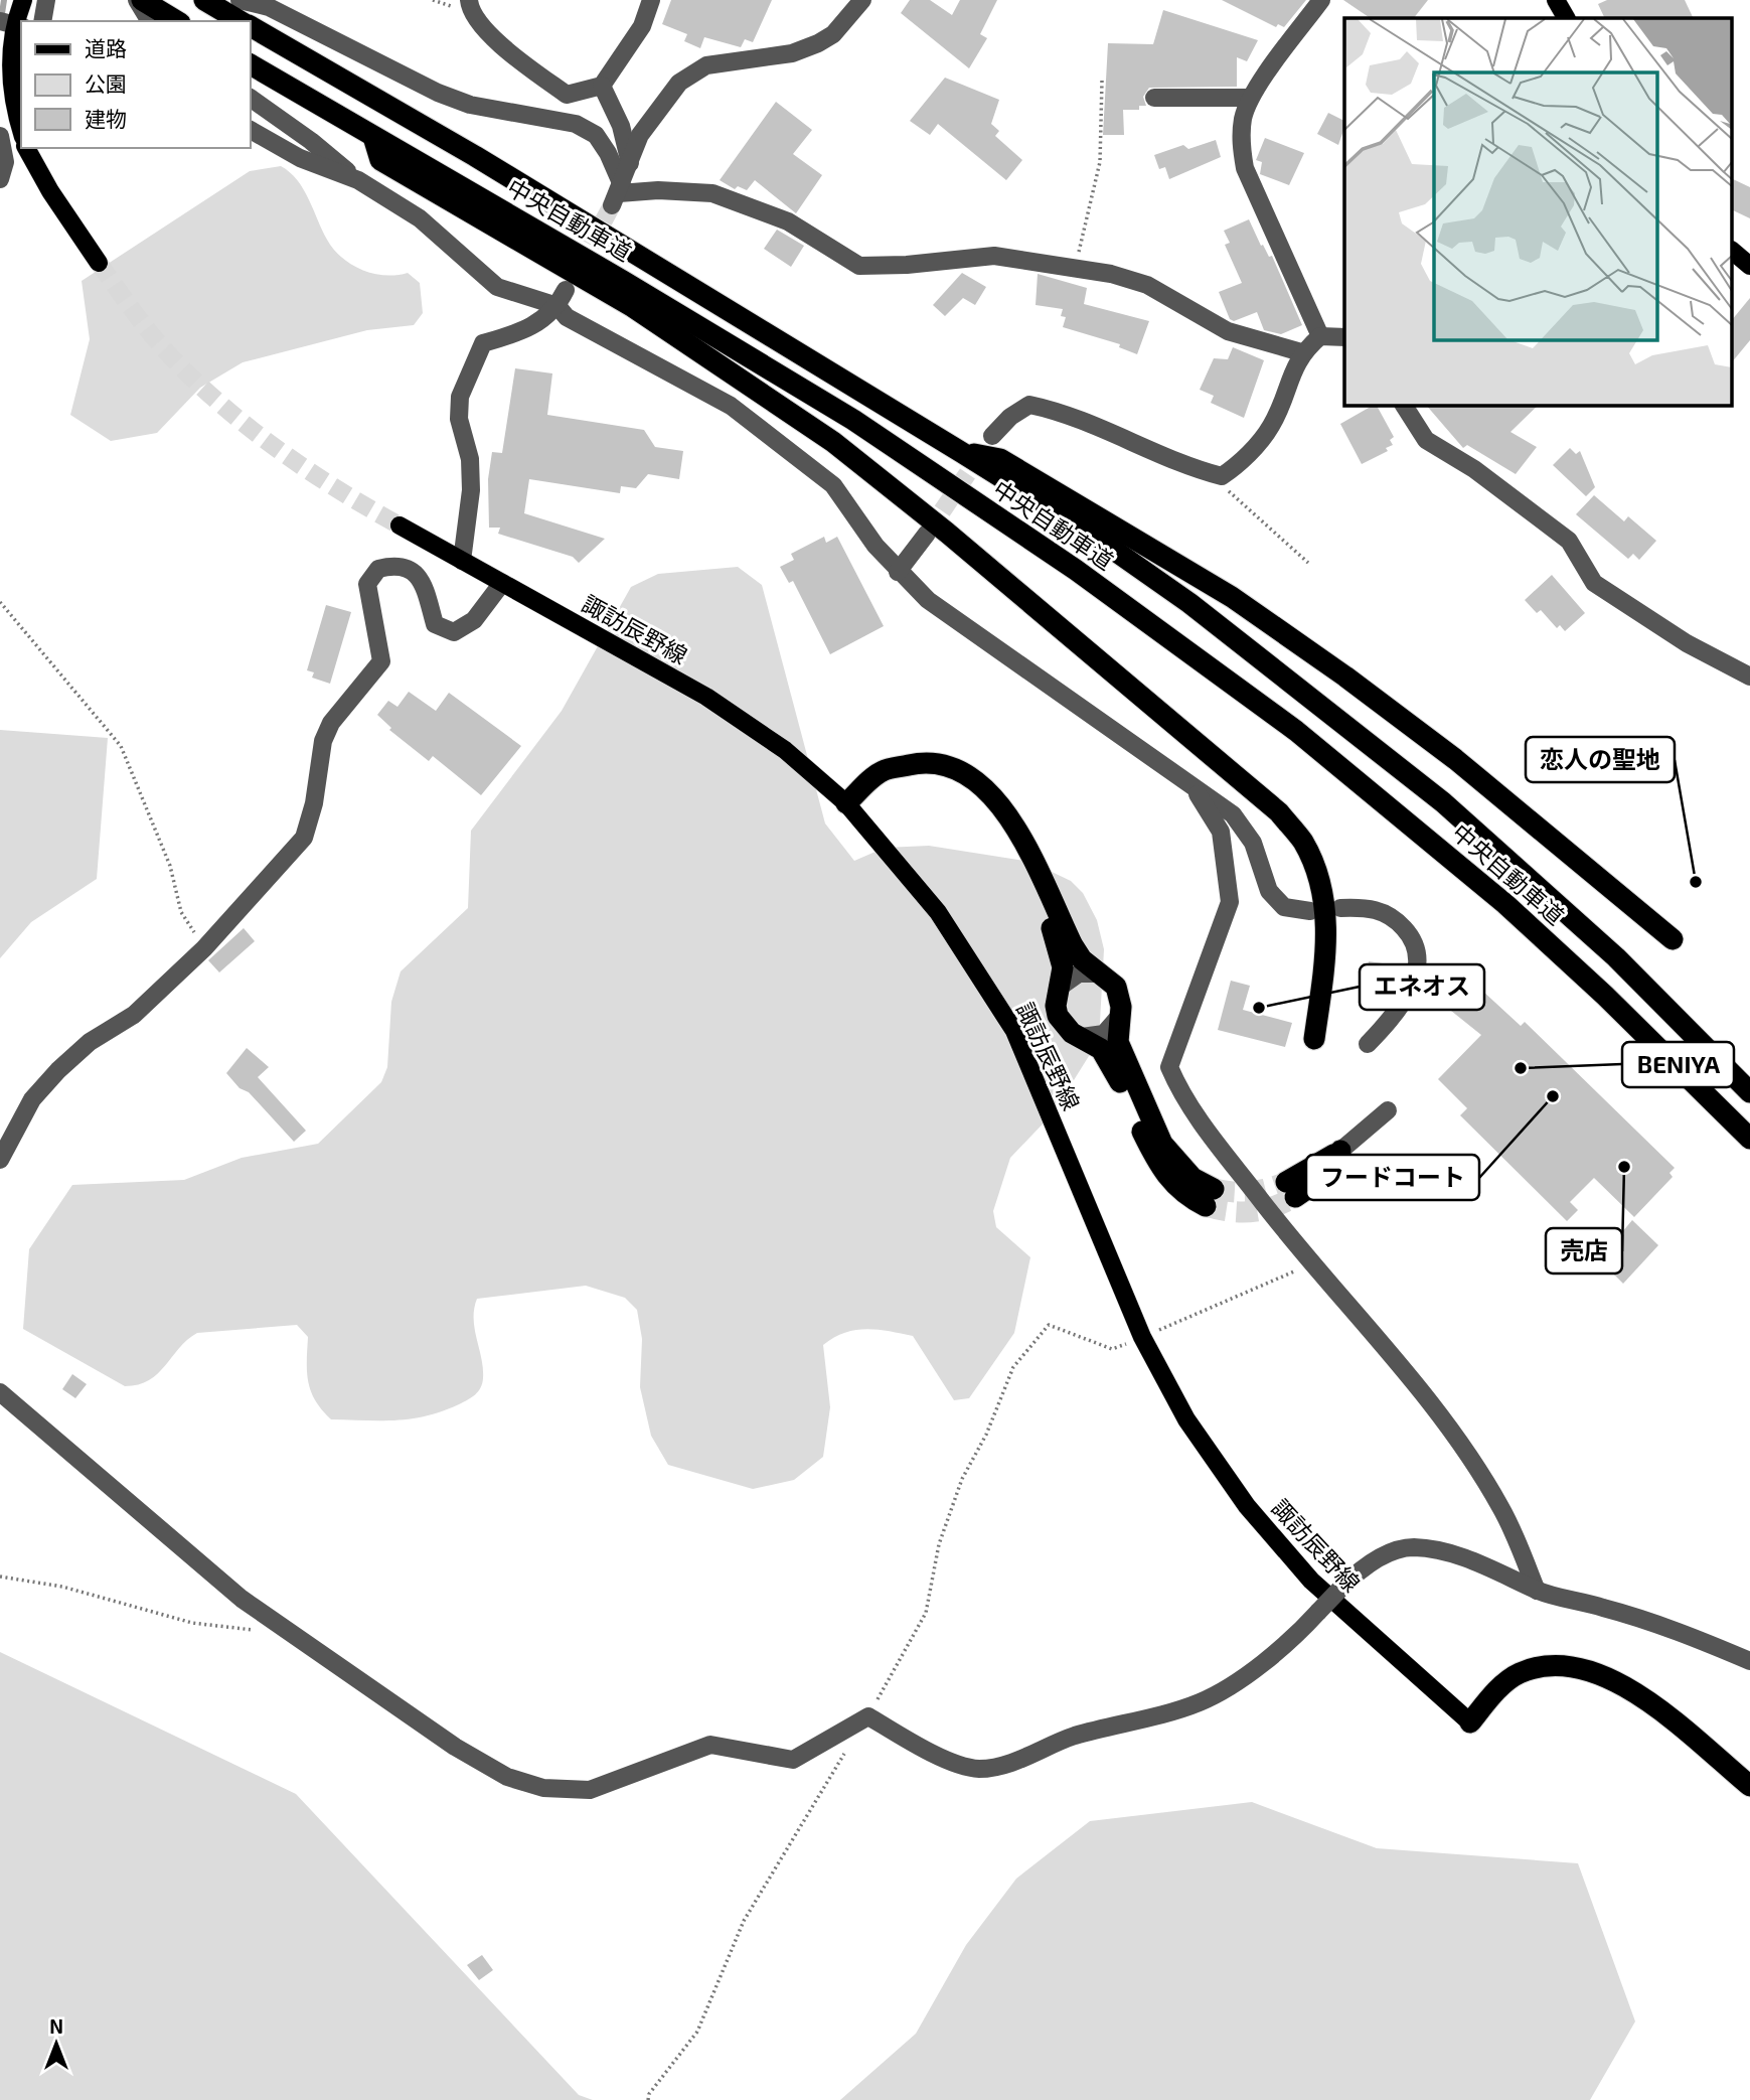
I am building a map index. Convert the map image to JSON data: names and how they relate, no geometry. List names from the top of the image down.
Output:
{
  "streets": {
    "highway": ["中央自動車道"],
    "main road": ["諏訪辰野線"]
  },
  "places": [
    "恋人の聖地",
    "エネオス",
    "BENIYA",
    "フードコート",
    "売店"
  ],
  "legend": ["道路", "公園", "建物"],
  "north": "top"
}
